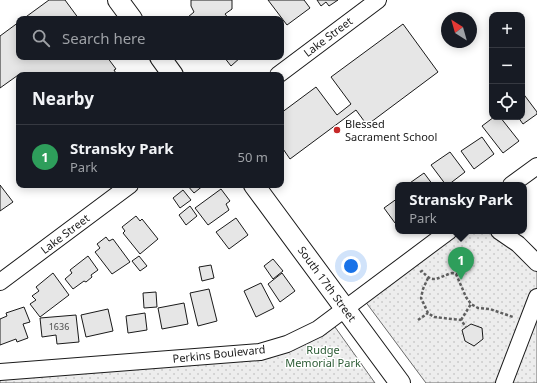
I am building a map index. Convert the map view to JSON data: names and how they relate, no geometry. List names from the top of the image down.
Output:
{
  "streets": {
    "main road": ["South 17th Street"],
    "street": ["Lake Street", "Perkins Boulevard"]
  },
  "crossings": [
    ["South 17th Street", "Perkins Boulevard"]
  ],
  "parks": ["Rudge Memorial Park"],
  "places": ["Blessed Sacrament School"],
  "house_numbers": ["1636"],
  "north": "top left",
  "page": {
    "map_buttons": ["+", "−"],
    "search": "Search here",
    "heading": "Nearby",
    "list": [
      {
        "mark": "1",
        "name": "Stransky Park",
        "note": "Park",
        "value": "50 m"
      }
    ],
    "popup": ["Stransky Park", "Park"],
    "pins": "1"
  }
}
